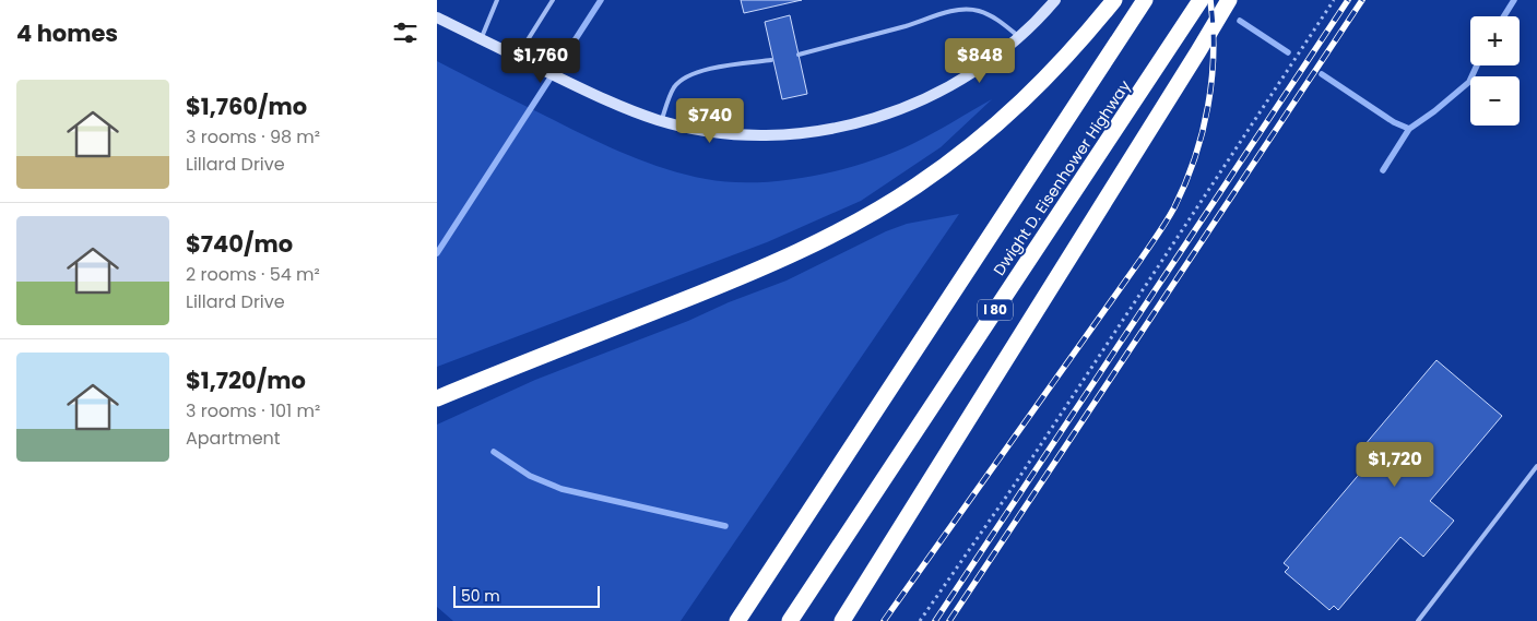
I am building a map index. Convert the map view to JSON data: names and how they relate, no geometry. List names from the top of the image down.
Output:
{
  "streets": {
    "highway": ["Dwight D. Eisenhower Highway", "I 80"]
  },
  "scale_bar": "50 m",
  "page": {
    "heading": "4 homes",
    "map_buttons": ["+", "−"],
    "price": [
      "$1,760",
      "$848",
      "$740",
      "$1,720"
    ],
    "list": [
      {
        "name": "$1,760/mo",
        "note": "3 rooms · 98 m² · Lillard Drive"
      },
      {
        "name": "$740/mo",
        "note": "2 rooms · 54 m² · Lillard Drive"
      },
      {
        "name": "$1,720/mo",
        "note": "3 rooms · 101 m² · Apartment"
      }
    ],
    "scale": "50 m"
  }
}
